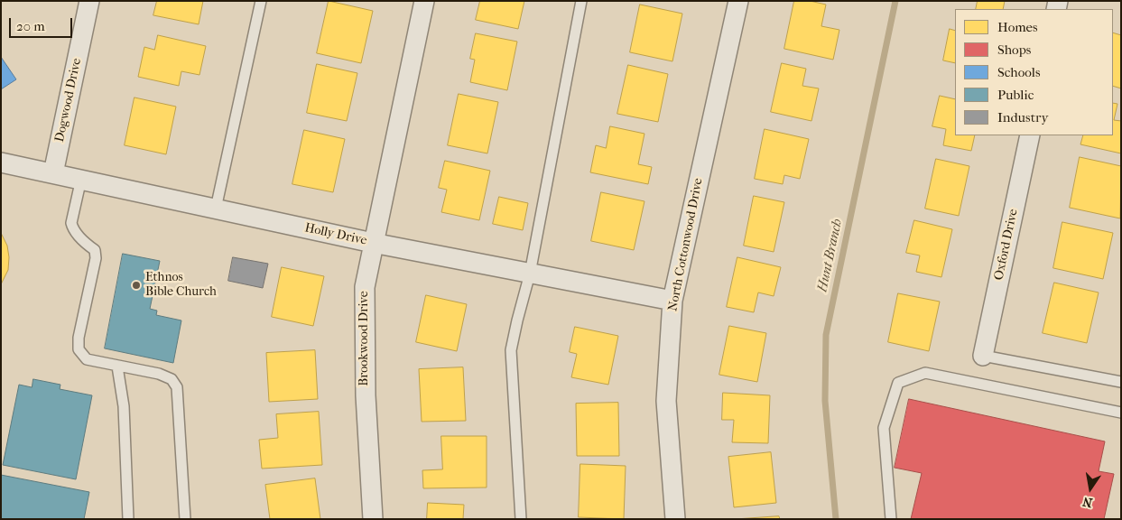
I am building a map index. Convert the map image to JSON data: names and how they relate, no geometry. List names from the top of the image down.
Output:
{
  "streets": {
    "street": [
      "Dogwood Drive",
      "Holly Drive",
      "North Cottonwood Drive",
      "Oxford Drive",
      "Brookwood Drive"
    ]
  },
  "crossings": [
    ["Dogwood Drive", "Holly Drive"],
    ["Holly Drive", "North Cottonwood Drive"],
    ["Holly Drive", "Brookwood Drive"]
  ],
  "water": ["Hunt Branch"],
  "places": ["Ethnos Bible Church"],
  "legend": [
    "Homes",
    "Shops",
    "Schools",
    "Public",
    "Industry"
  ],
  "scale_bar": "20 m",
  "north": "bottom"
}
